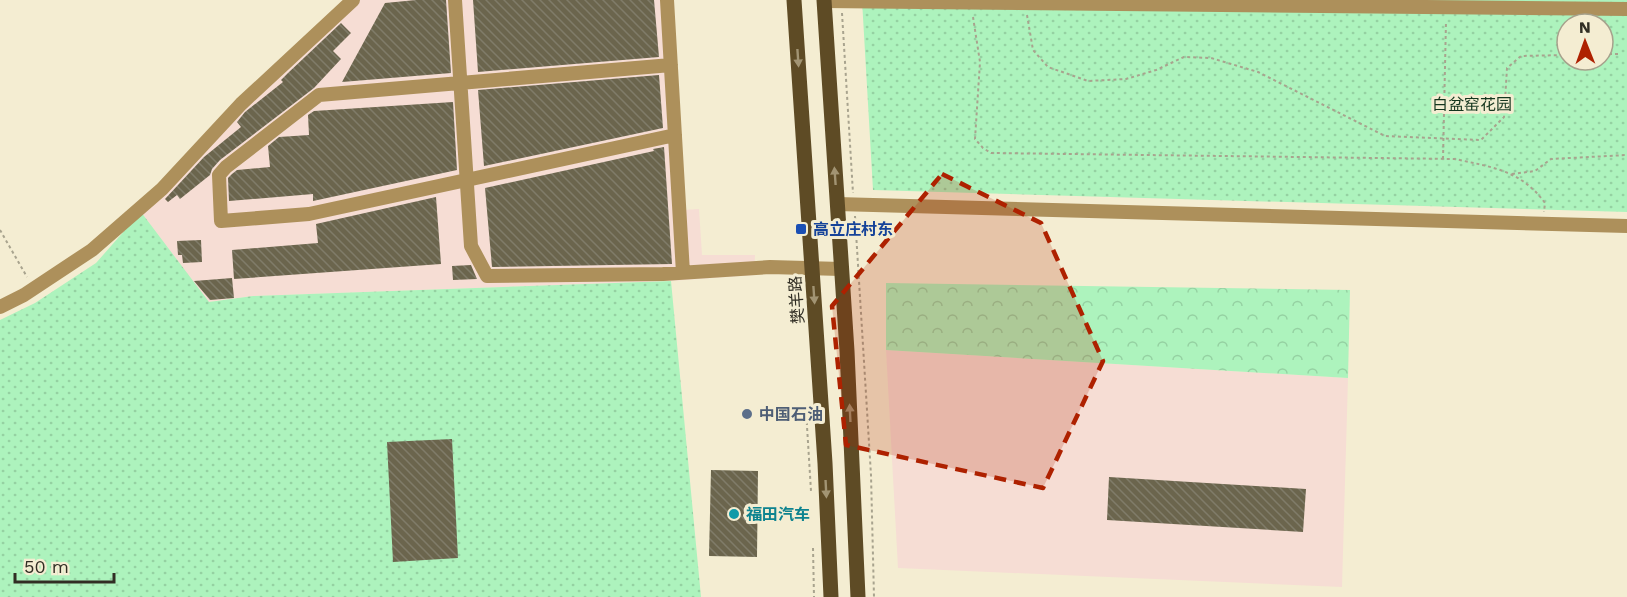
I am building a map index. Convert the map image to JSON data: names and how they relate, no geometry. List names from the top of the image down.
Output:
{
  "streets": {
    "main road": ["樊羊路"]
  },
  "parks": ["白盆窑花园"],
  "places": {
    "transit": ["高立庄村东"],
    "other": ["中国石油", "福田汽车"]
  },
  "scale_bar": "50 m",
  "north": "top"
}
